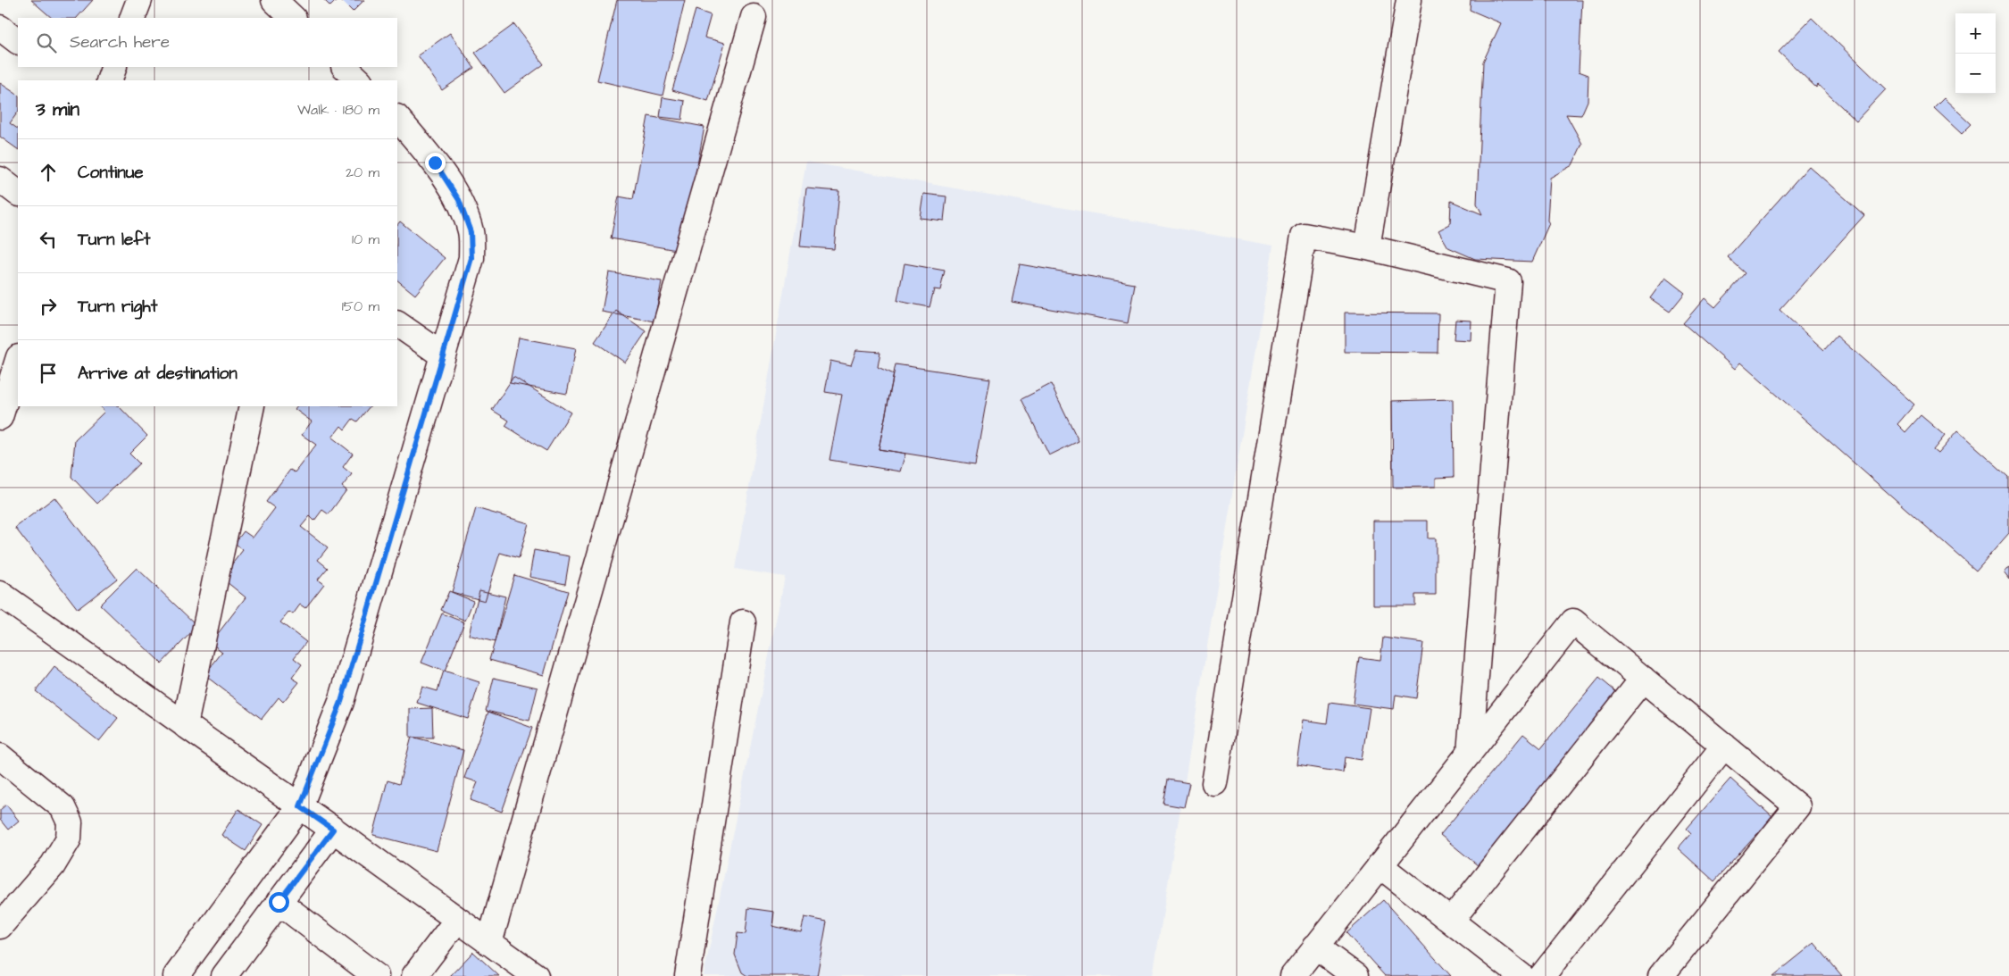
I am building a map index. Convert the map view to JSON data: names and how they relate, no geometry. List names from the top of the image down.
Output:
{
  "page": {
    "map_buttons": ["+", "−"],
    "search": "Search here",
    "heading": ["3 min", "Walk · 180 m"],
    "list": [
      ["Continue", "20 m"],
      ["Turn left", "10 m"],
      ["Turn right", "150 m"],
      "Arrive at destination"
    ]
  }
}
